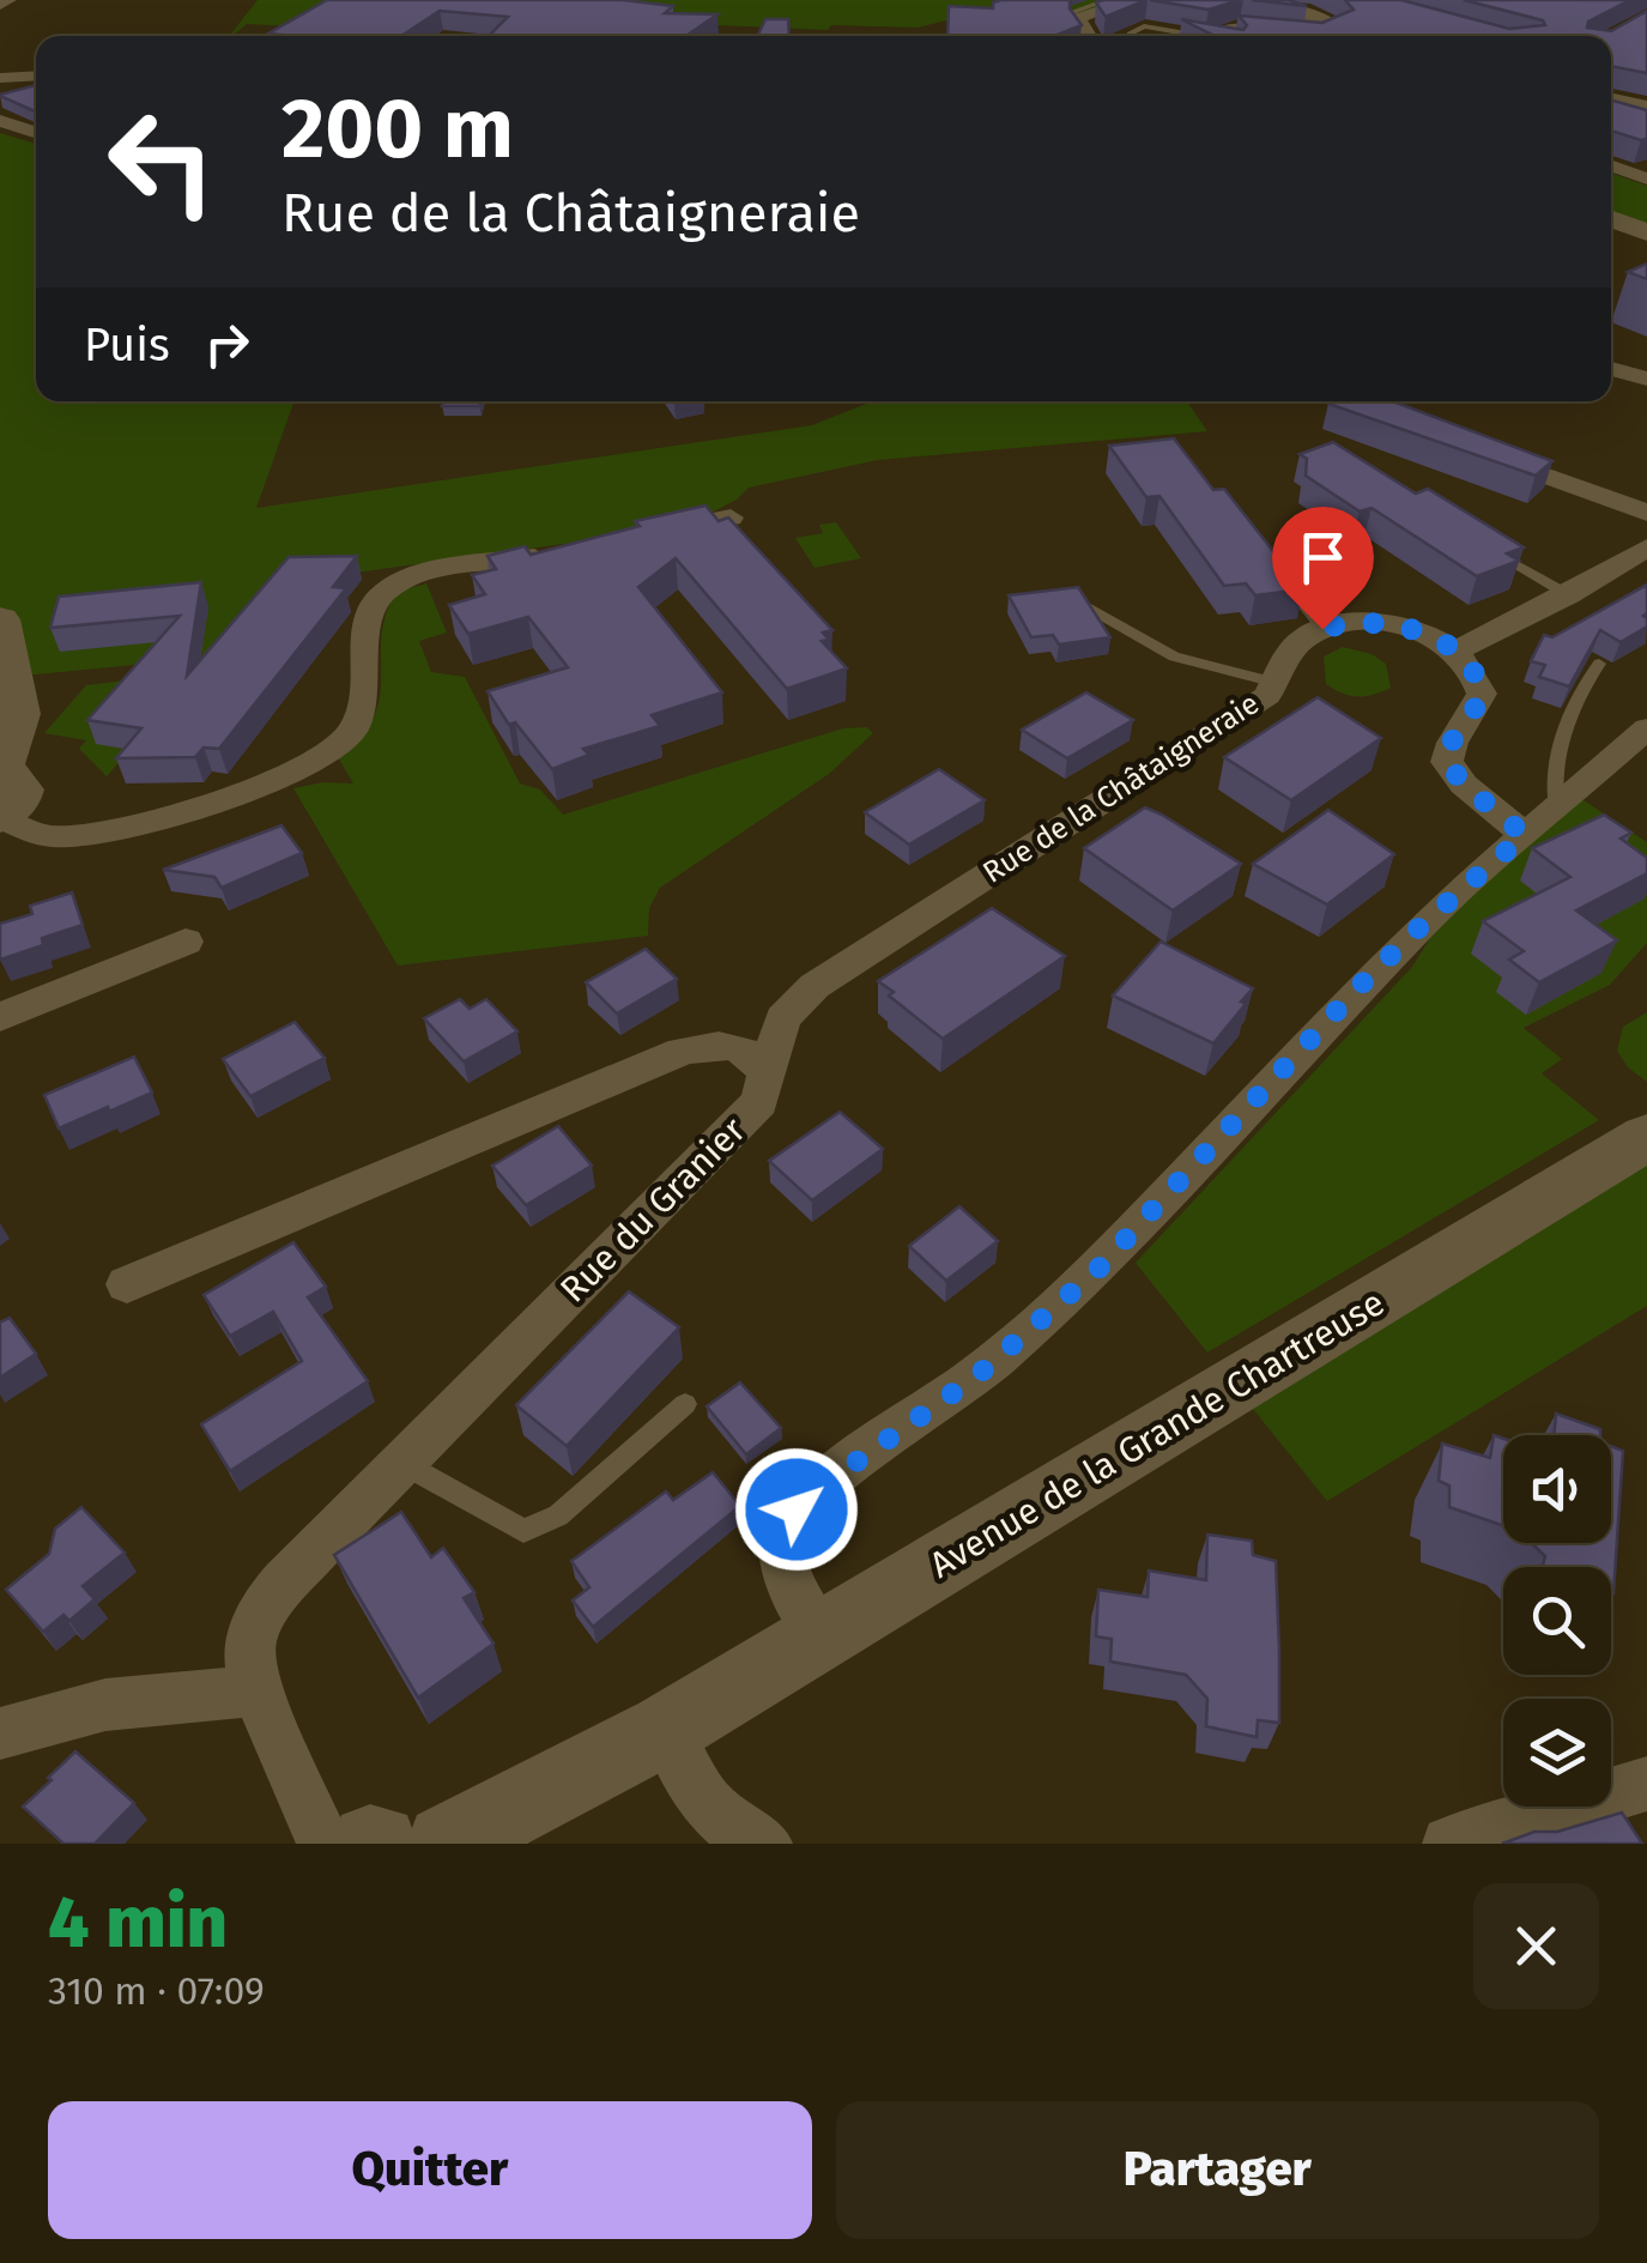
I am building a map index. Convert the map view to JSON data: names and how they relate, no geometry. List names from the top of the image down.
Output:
{
  "streets": {
    "main road": ["Avenue de la Grande Chartreuse"],
    "street": ["Rue de la Châtaigneraie", "Rue du Granier"]
  },
  "crossings": [
    ["Rue de la Châtaigneraie", "Rue du Granier"]
  ],
  "page": {
    "turn": ["200 m", "Rue de la Châtaigneraie"],
    "then": "Puis",
    "heading": ["4 min", "310 m · 07:09"],
    "buttons": ["Quitter", "Partager"]
  }
}
